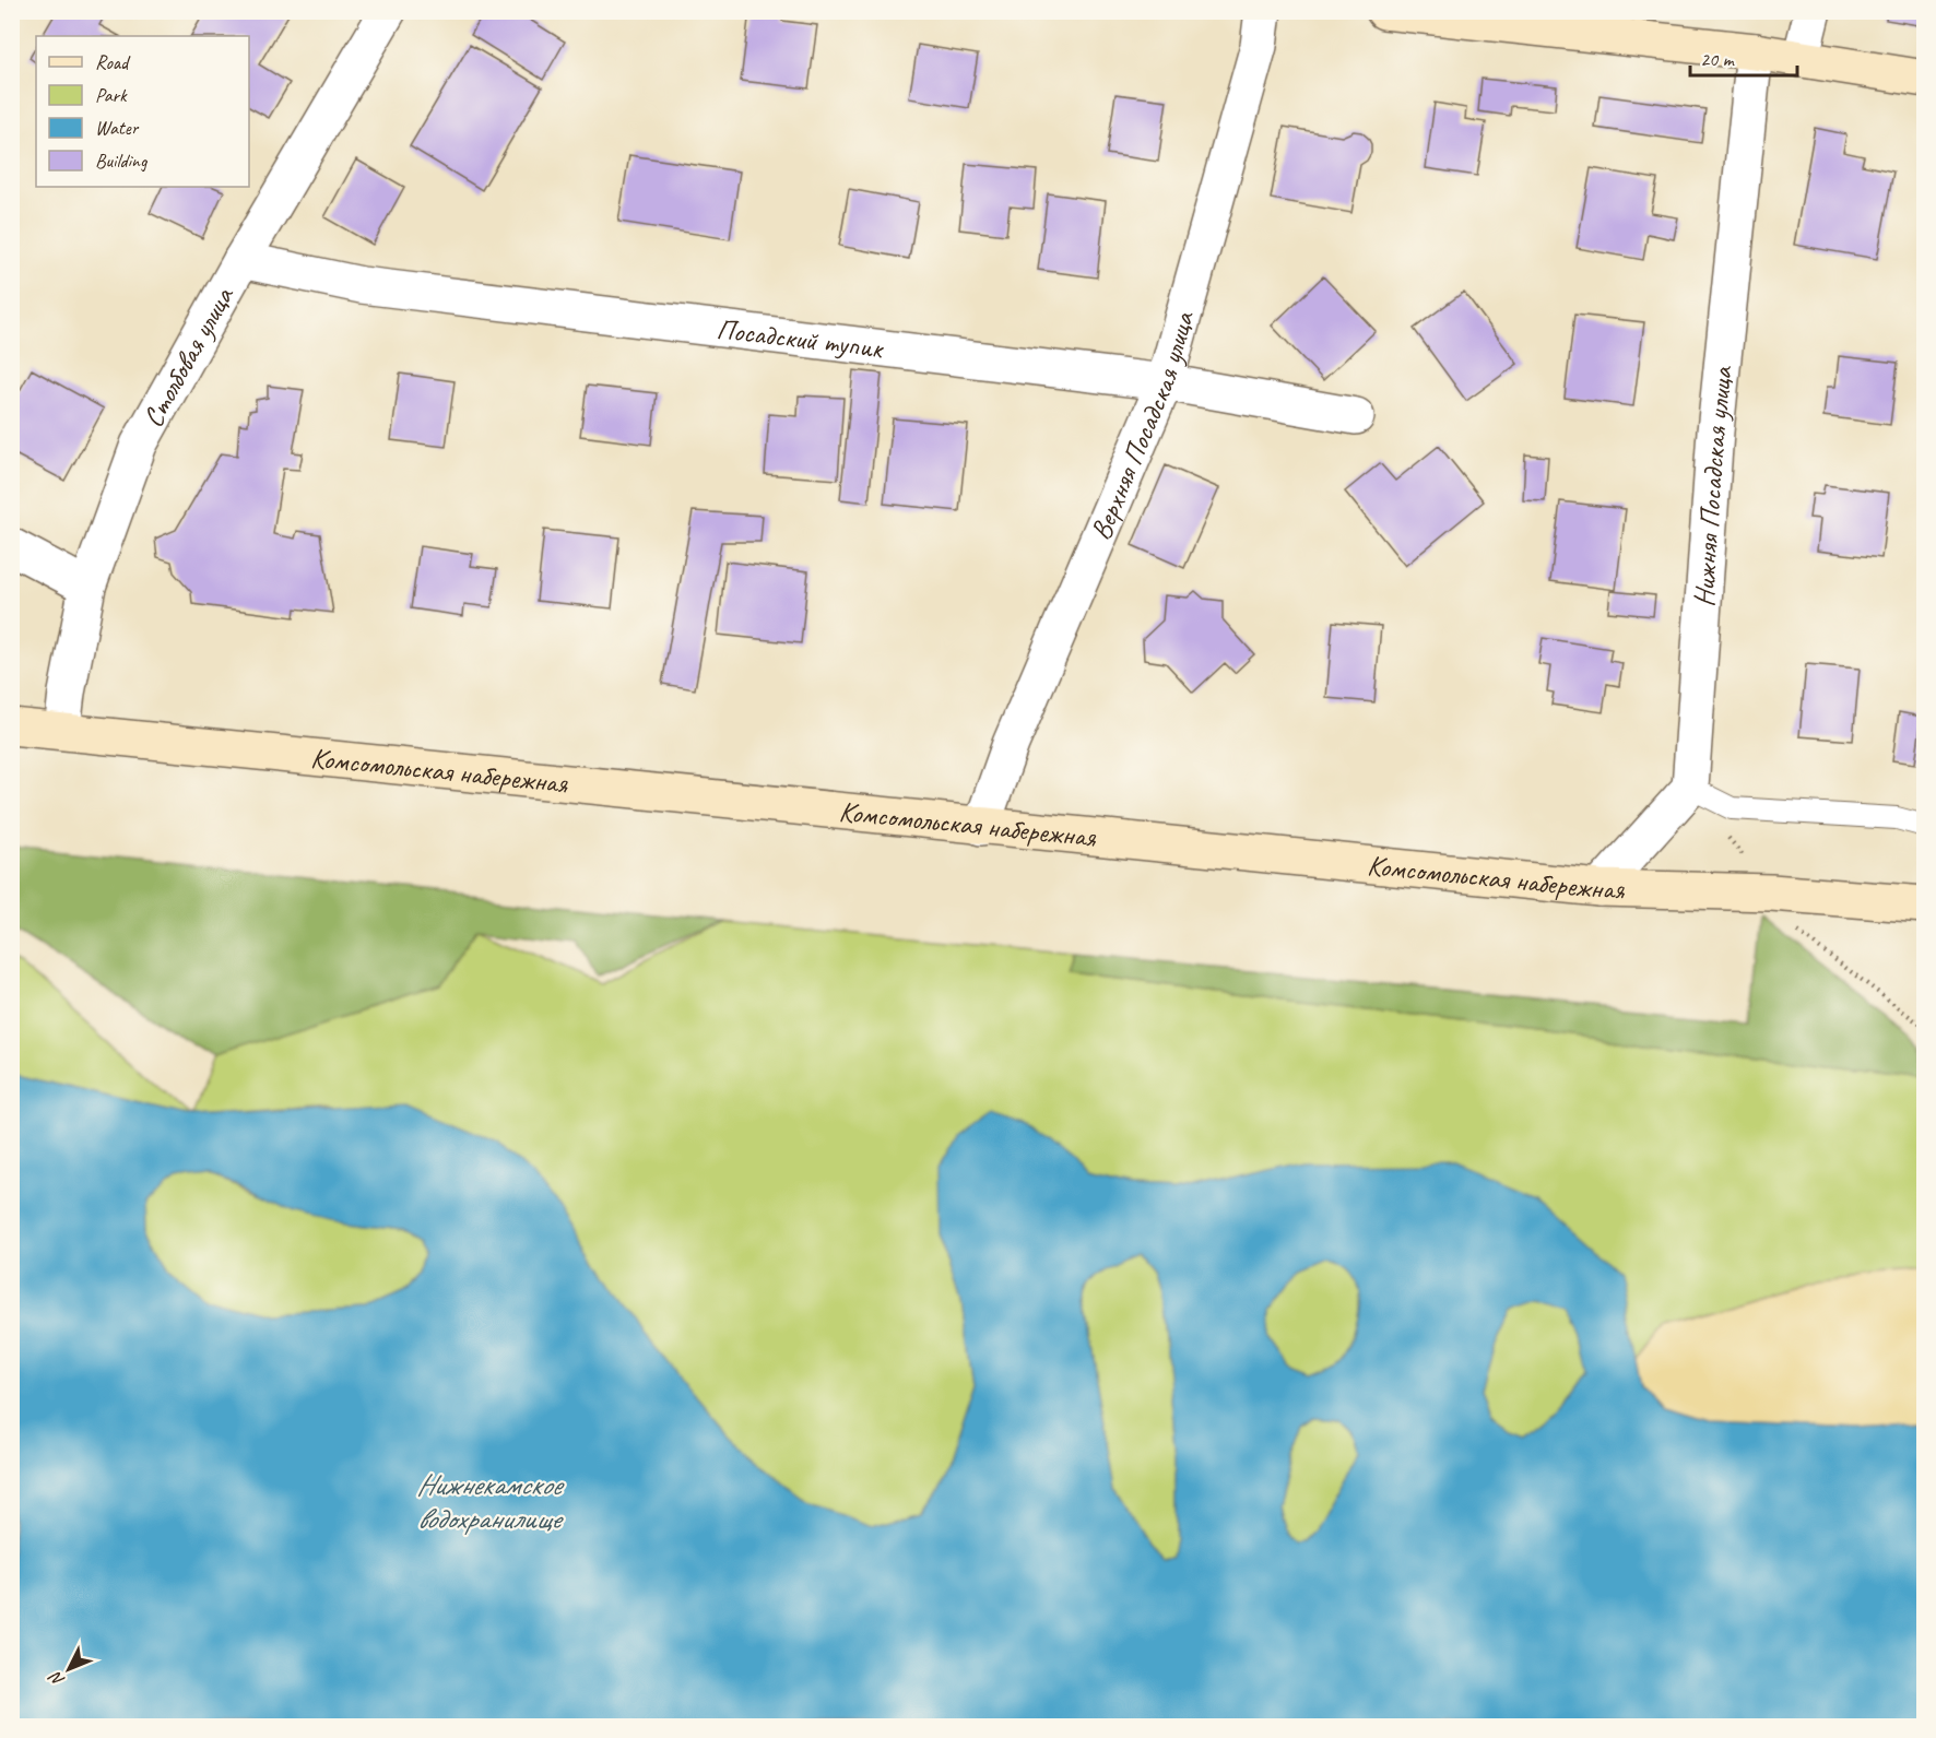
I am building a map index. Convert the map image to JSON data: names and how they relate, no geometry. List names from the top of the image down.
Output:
{
  "streets": {
    "street": [
      "Посадский тупик",
      "Столбовая улица",
      "Верхняя Посадская улица",
      "Нижняя Посадская улица",
      "Комсомольская набережная"
    ]
  },
  "crossings": [
    ["Посадский тупик", "Столбовая улица"],
    ["Посадский тупик", "Верхняя Посадская улица"],
    ["Столбовая улица", "Комсомольская набережная"],
    ["Верхняя Посадская улица", "Комсомольская набережная"]
  ],
  "water": ["Нижнекамское водохранилище"],
  "legend": [
    "Road",
    "Park",
    "Water",
    "Building"
  ],
  "scale_bar": "20 m",
  "north": "bottom left"
}
